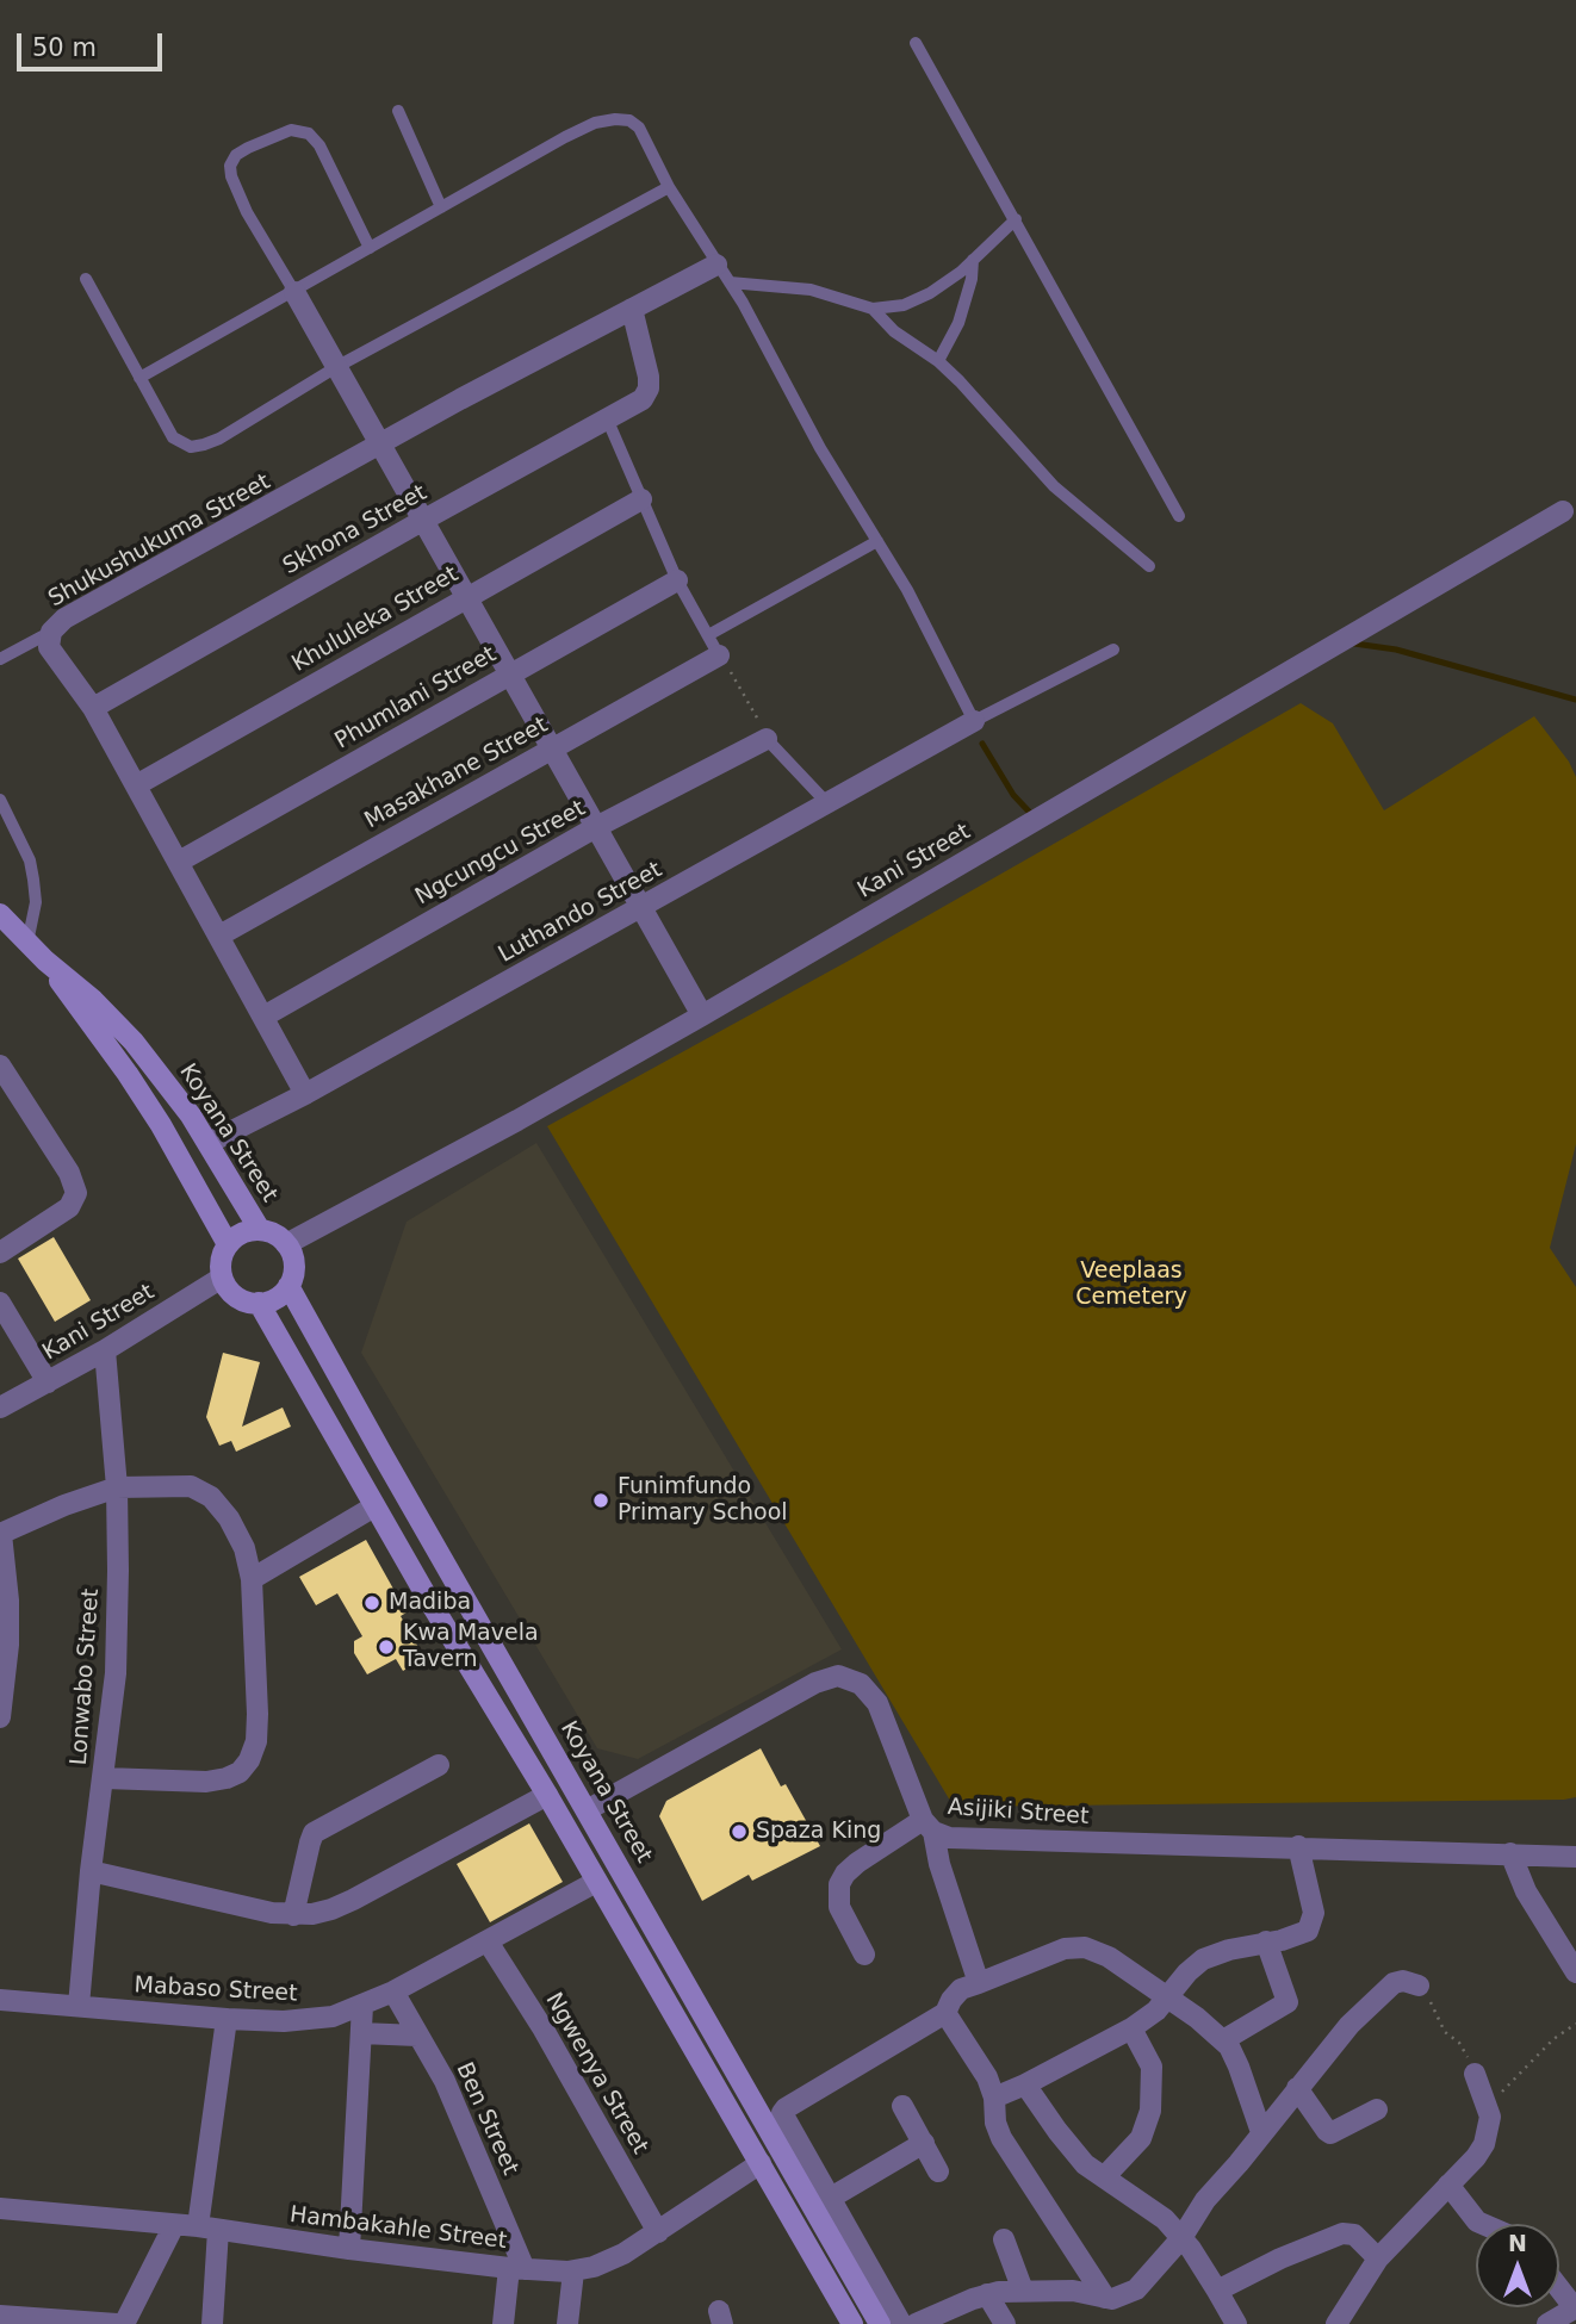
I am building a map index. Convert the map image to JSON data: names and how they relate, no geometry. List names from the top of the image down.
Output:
{
  "streets": {
    "main road": ["Koyana Street"],
    "street": [
      "Skhona Street",
      "Shukushukuma Street",
      "Khululeka Street",
      "Phumlani Street",
      "Masakhane Street",
      "Ngcungcu Street",
      "Kani Street",
      "Luthando Street",
      "Lonwabo Street",
      "Asijiki Street",
      "Mabaso Street",
      "Ngwenya Street",
      "Ben Street",
      "Hambakahle Street"
    ]
  },
  "crossings": [
    ["Skhona Street", "Shukushukuma Street"],
    ["Shukushukuma Street", "Khululeka Street"],
    ["Shukushukuma Street", "Phumlani Street"],
    ["Shukushukuma Street", "Masakhane Street"],
    ["Shukushukuma Street", "Ngcungcu Street"],
    ["Shukushukuma Street", "Luthando Street"],
    ["Kani Street", "Koyana Street"],
    ["Kani Street", "Lonwabo Street"],
    ["Luthando Street", "Koyana Street"],
    ["Koyana Street", "Asijiki Street"],
    ["Lonwabo Street", "Mabaso Street"],
    ["Mabaso Street", "Ngwenya Street"],
    ["Mabaso Street", "Ben Street"],
    ["Ngwenya Street", "Hambakahle Street"],
    ["Ben Street", "Hambakahle Street"]
  ],
  "parks": ["Veeplaas Cemetery"],
  "places": [
    "Funimfundo Primary School",
    "Madiba",
    "Kwa Mavela Tavern",
    "Spaza King"
  ],
  "scale_bar": "50 m",
  "north": "top"
}
